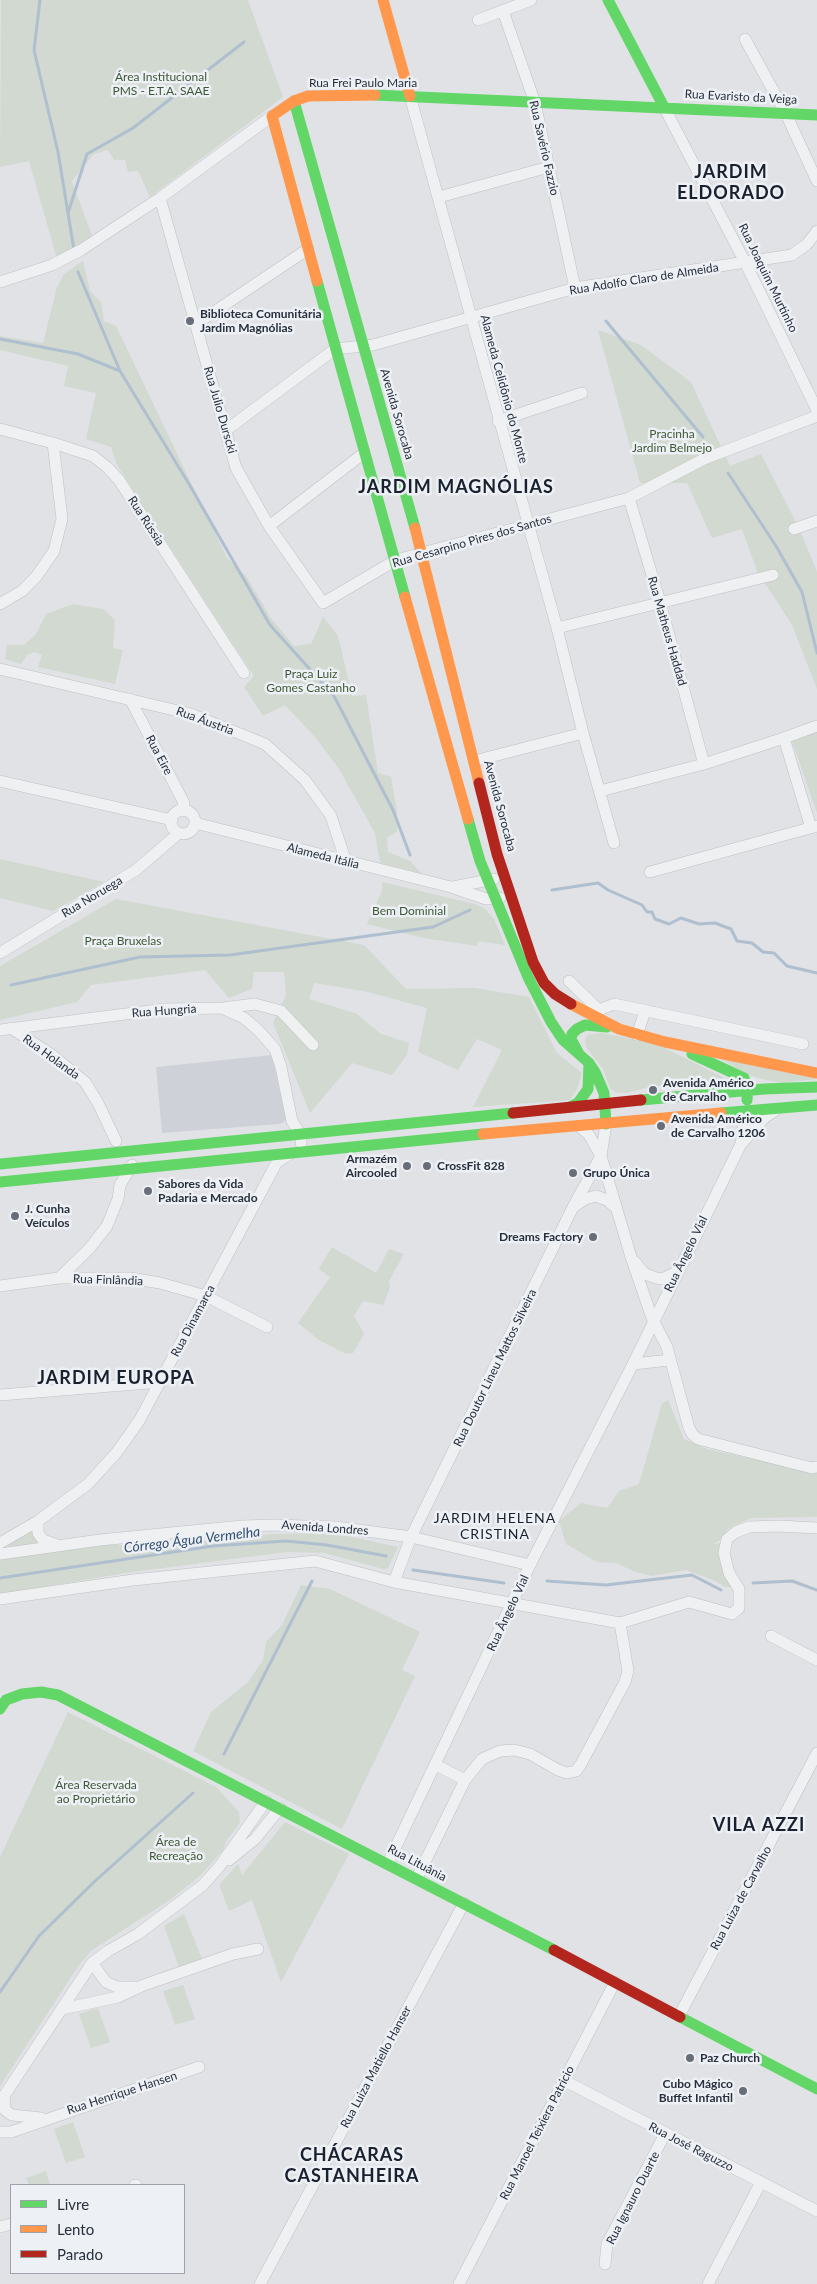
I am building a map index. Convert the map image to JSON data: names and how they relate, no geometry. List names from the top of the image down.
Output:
{
  "streets": {
    "street": [
      "Rua Frei Paulo Maria",
      "Rua Evaristo da Veiga",
      "Rua Savério Fazzio",
      "Rua Joaquim Murtinho",
      "Rua Adolfo Claro de Almeida",
      "Alameda Celidônio do Monte",
      "Rua Julio Durscki",
      "Avenida Sorocaba",
      "Rua Rússia",
      "Rua Cesarpino Pires dos Santos",
      "Rua Matheus Haddad",
      "Rua Áustria",
      "Rua Eire",
      "Alameda Itália",
      "Rua Noruega",
      "Rua Hungria",
      "Rua Holanda",
      "Rua Ângelo Vial",
      "Rua Finlândia",
      "Rua Dinamarca",
      "Rua Doutor Lineu Mattos Silveira",
      "Avenida Londres",
      "Rua Lituânia",
      "Rua Luiza de Carvalho",
      "Rua Luiza Matiello Hanser",
      "Rua Henrique Hansen",
      "Rua Manoel Teixiera Patricio",
      "Rua José Raguzzo",
      "Rua Ignauro Duarte"
    ]
  },
  "crossings": [
    ["Rua Frei Paulo Maria", "Rua Evaristo da Veiga"],
    ["Rua Frei Paulo Maria", "Rua Savério Fazzio"],
    ["Rua Frei Paulo Maria", "Rua Joaquim Murtinho"],
    ["Rua Frei Paulo Maria", "Alameda Celidônio do Monte"],
    ["Rua Frei Paulo Maria", "Rua Julio Durscki"],
    ["Rua Frei Paulo Maria", "Avenida Sorocaba"],
    ["Rua Evaristo da Veiga", "Rua Joaquim Murtinho"],
    ["Rua Savério Fazzio", "Rua Adolfo Claro de Almeida"],
    ["Rua Joaquim Murtinho", "Rua Adolfo Claro de Almeida"],
    ["Rua Adolfo Claro de Almeida", "Alameda Celidônio do Monte"],
    ["Rua Adolfo Claro de Almeida", "Avenida Sorocaba"],
    ["Alameda Celidônio do Monte", "Rua Cesarpino Pires dos Santos"],
    ["Rua Julio Durscki", "Rua Cesarpino Pires dos Santos"],
    ["Avenida Sorocaba", "Rua Cesarpino Pires dos Santos"],
    ["Rua Cesarpino Pires dos Santos", "Rua Matheus Haddad"],
    ["Rua Áustria", "Rua Eire"],
    ["Rua Áustria", "Alameda Itália"],
    ["Rua Eire", "Alameda Itália"],
    ["Rua Eire", "Rua Noruega"],
    ["Alameda Itália", "Rua Noruega"],
    ["Rua Hungria", "Rua Holanda"],
    ["Rua Ângelo Vial", "Avenida Londres"],
    ["Rua Ângelo Vial", "Rua Lituânia"],
    ["Rua Finlândia", "Rua Dinamarca"],
    ["Rua Doutor Lineu Mattos Silveira", "Avenida Londres"],
    ["Rua Lituânia", "Rua Luiza de Carvalho"],
    ["Rua Lituânia", "Rua Luiza Matiello Hanser"],
    ["Rua Lituânia", "Rua Manoel Teixiera Patricio"],
    ["Rua Manoel Teixiera Patricio", "Rua José Raguzzo"],
    ["Rua José Raguzzo", "Rua Ignauro Duarte"]
  ],
  "districts": [
    "JARDIM ELDORADO",
    "JARDIM MAGNÓLIAS",
    "JARDIM EUROPA",
    "JARDIM HELENA CRISTINA",
    "VILA AZZI",
    "CHÁCARAS CASTANHEIRA"
  ],
  "water": ["Córrego Água Vermelha"],
  "parks": [
    "Área Institucional PMS - E.T.A. SAAE",
    "Pracinha Jardim Belmejo",
    "Praça Luiz Gomes Castanho",
    "Bem Dominial",
    "Praça Bruxelas",
    "Área Reservada ao Proprietário",
    "Área de Recreação"
  ],
  "places": [
    "Biblioteca Comunitária Jardim Magnólias",
    "Avenida Américo de Carvalho",
    "Avenida Américo de Carvalho 1206",
    "Armazém Aircooled",
    "CrossFit 828",
    "Grupo Única",
    "Sabores da Vida Padaria e Mercado",
    "J. Cunha Veículos",
    "Dreams Factory",
    "Paz Church",
    "Cubo Mágico Buffet Infantil"
  ],
  "legend": ["Livre", "Lento", "Parado"]
}
